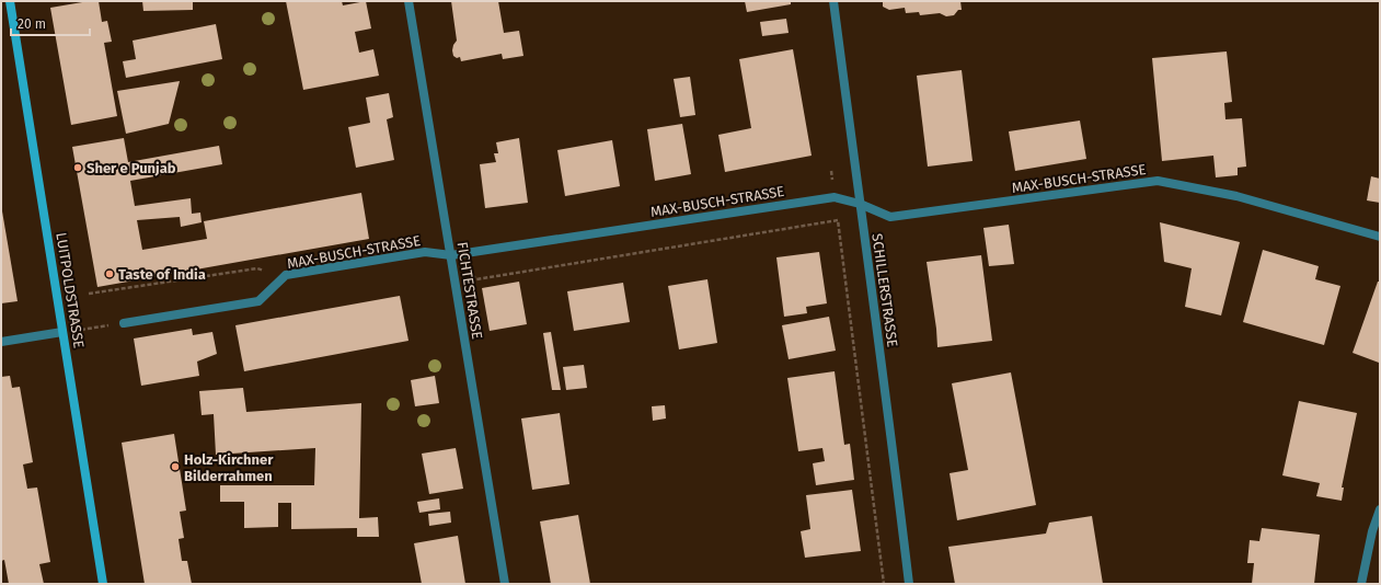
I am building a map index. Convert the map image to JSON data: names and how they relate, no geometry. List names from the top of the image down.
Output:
{
  "streets": {
    "main road": ["LUITPOLDSTRASSE"],
    "street": ["MAX-BUSCH-STRASSE", "FICHTESTRASSE", "SCHILLERSTRASSE"]
  },
  "crossings": [
    ["MAX-BUSCH-STRASSE", "FICHTESTRASSE"],
    ["MAX-BUSCH-STRASSE", "SCHILLERSTRASSE"]
  ],
  "places": ["Sher e Punjab", "Taste of India", "Holz-Kirchner Bilderrahmen"],
  "scale_bar": "20 m"
}
